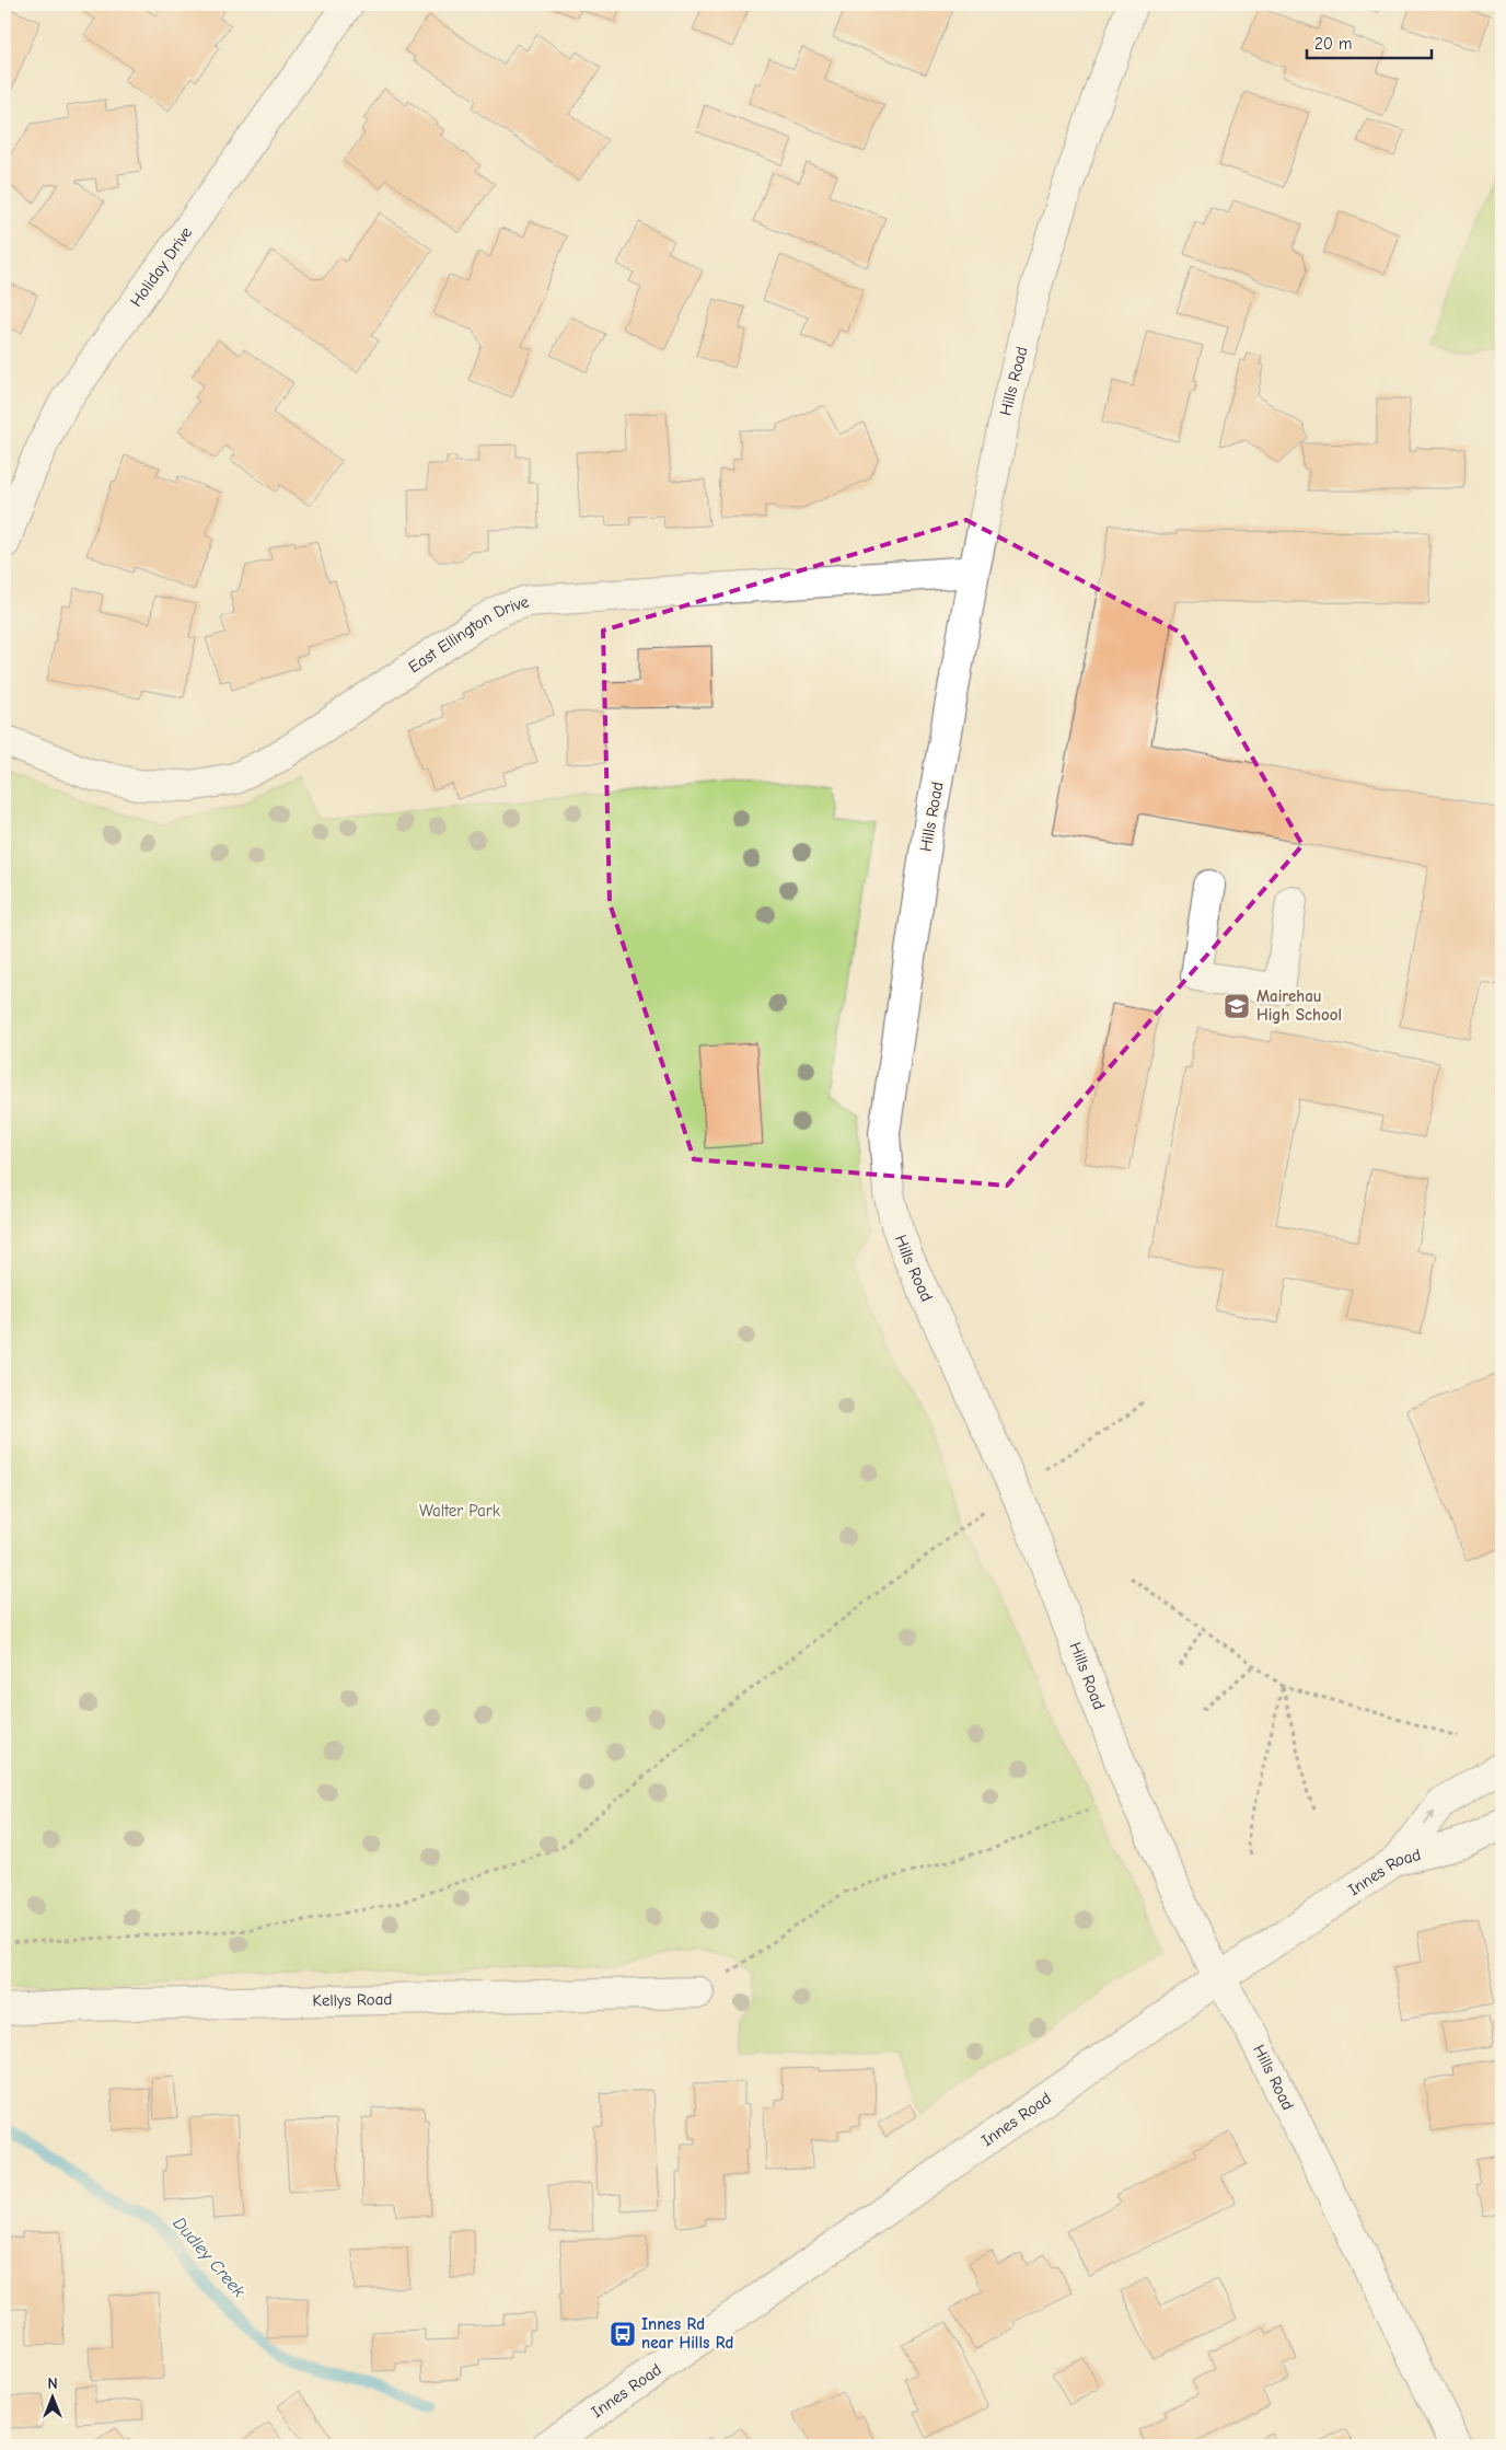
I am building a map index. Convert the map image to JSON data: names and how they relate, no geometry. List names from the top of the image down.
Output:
{
  "streets": {
    "street": [
      "Holiday Drive",
      "Hills Road",
      "East Ellington Drive",
      "Innes Road",
      "Kellys Road"
    ]
  },
  "crossings": [
    ["Hills Road", "East Ellington Drive"],
    ["Hills Road", "Innes Road"]
  ],
  "water": ["Dudley Creek"],
  "parks": ["Walter Park"],
  "places": {
    "school or university": ["Mairehau High School"],
    "bus stop": ["Innes Rd near Hills Rd"]
  },
  "scale_bar": "20 m",
  "north": "top"
}
